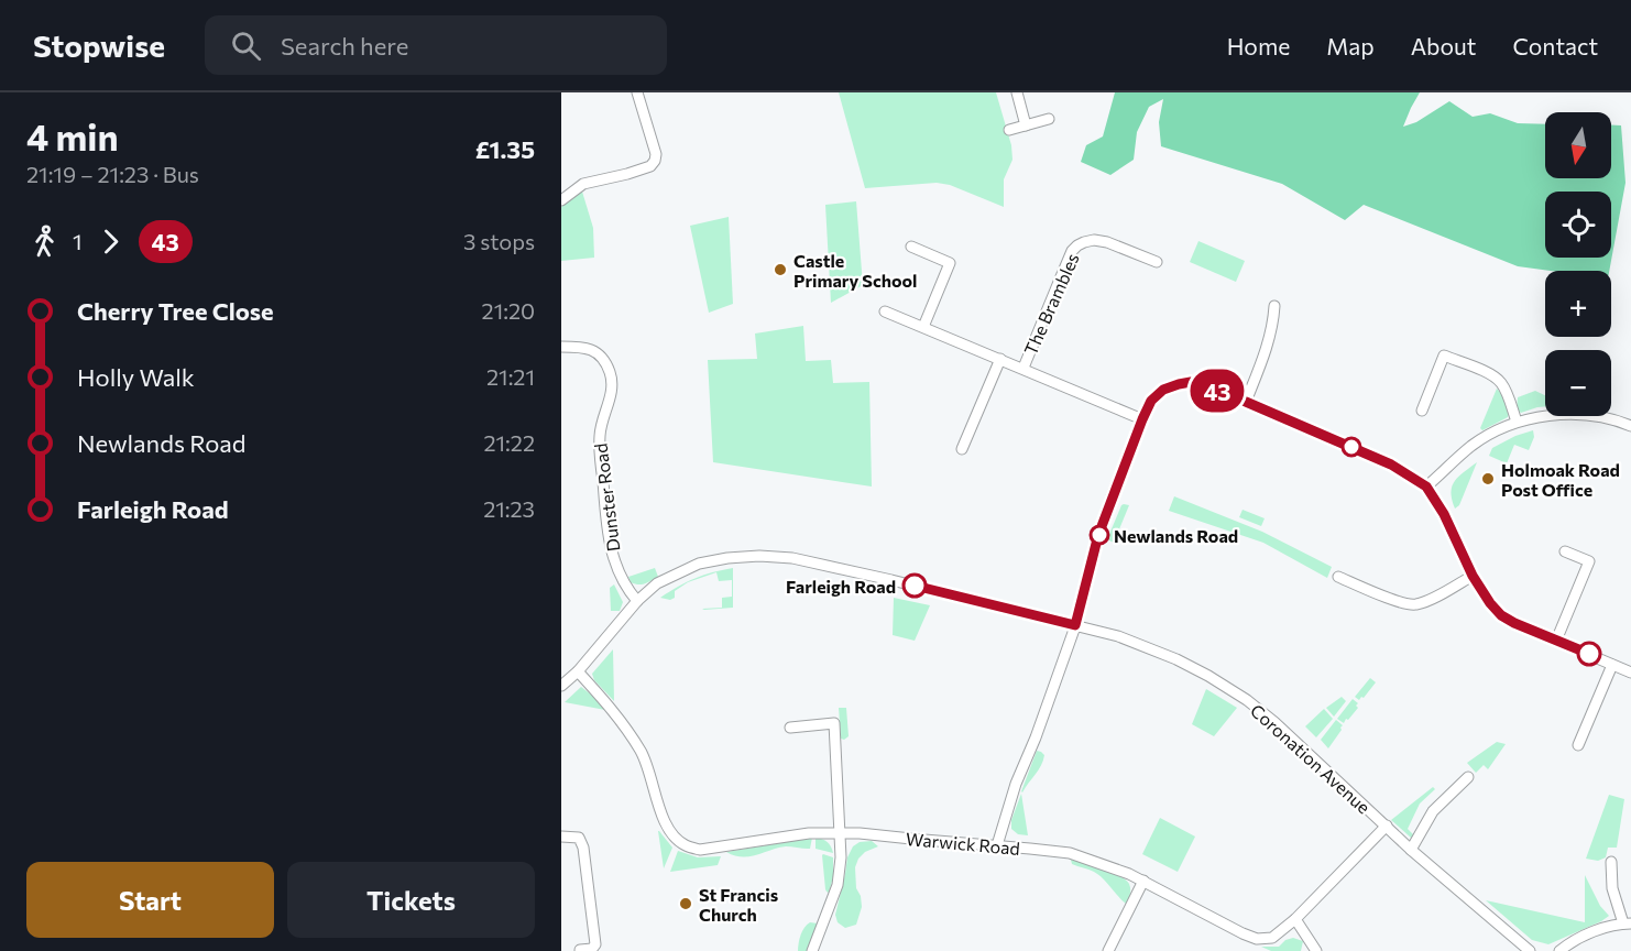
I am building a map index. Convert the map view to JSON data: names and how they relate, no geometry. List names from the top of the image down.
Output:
{
  "streets": {
    "street": [
      "The Brambles",
      "Dunster Road",
      "Coronation Avenue",
      "Warwick Road"
    ]
  },
  "crossings": [
    ["Dunster Road", "Coronation Avenue"],
    ["Coronation Avenue", "Warwick Road"]
  ],
  "places": [
    "Castle Primary School",
    "Holmoak Road Post Office",
    "Newlands Road",
    "Farleigh Road",
    "St Francis Church"
  ],
  "lines": ["bus line 43"],
  "north": "bottom",
  "page": {
    "header": "Stopwise",
    "search": "Search here",
    "nav": [
      "Home",
      "Map",
      "About",
      "Contact"
    ],
    "heading": ["4 min", "21:19 – 21:23 · Bus", "£1.35"],
    "on_map": "43",
    "map_buttons": ["+", "−"],
    "legs": ["1", "43", "3 stops"],
    "list": [
      {
        "name": "Cherry Tree Close",
        "value": "21:20"
      },
      {
        "name": "Holly Walk",
        "value": "21:21"
      },
      {
        "name": "Newlands Road",
        "value": "21:22"
      },
      {
        "name": "Farleigh Road",
        "value": "21:23"
      }
    ],
    "buttons": ["Start", "Tickets"]
  }
}
